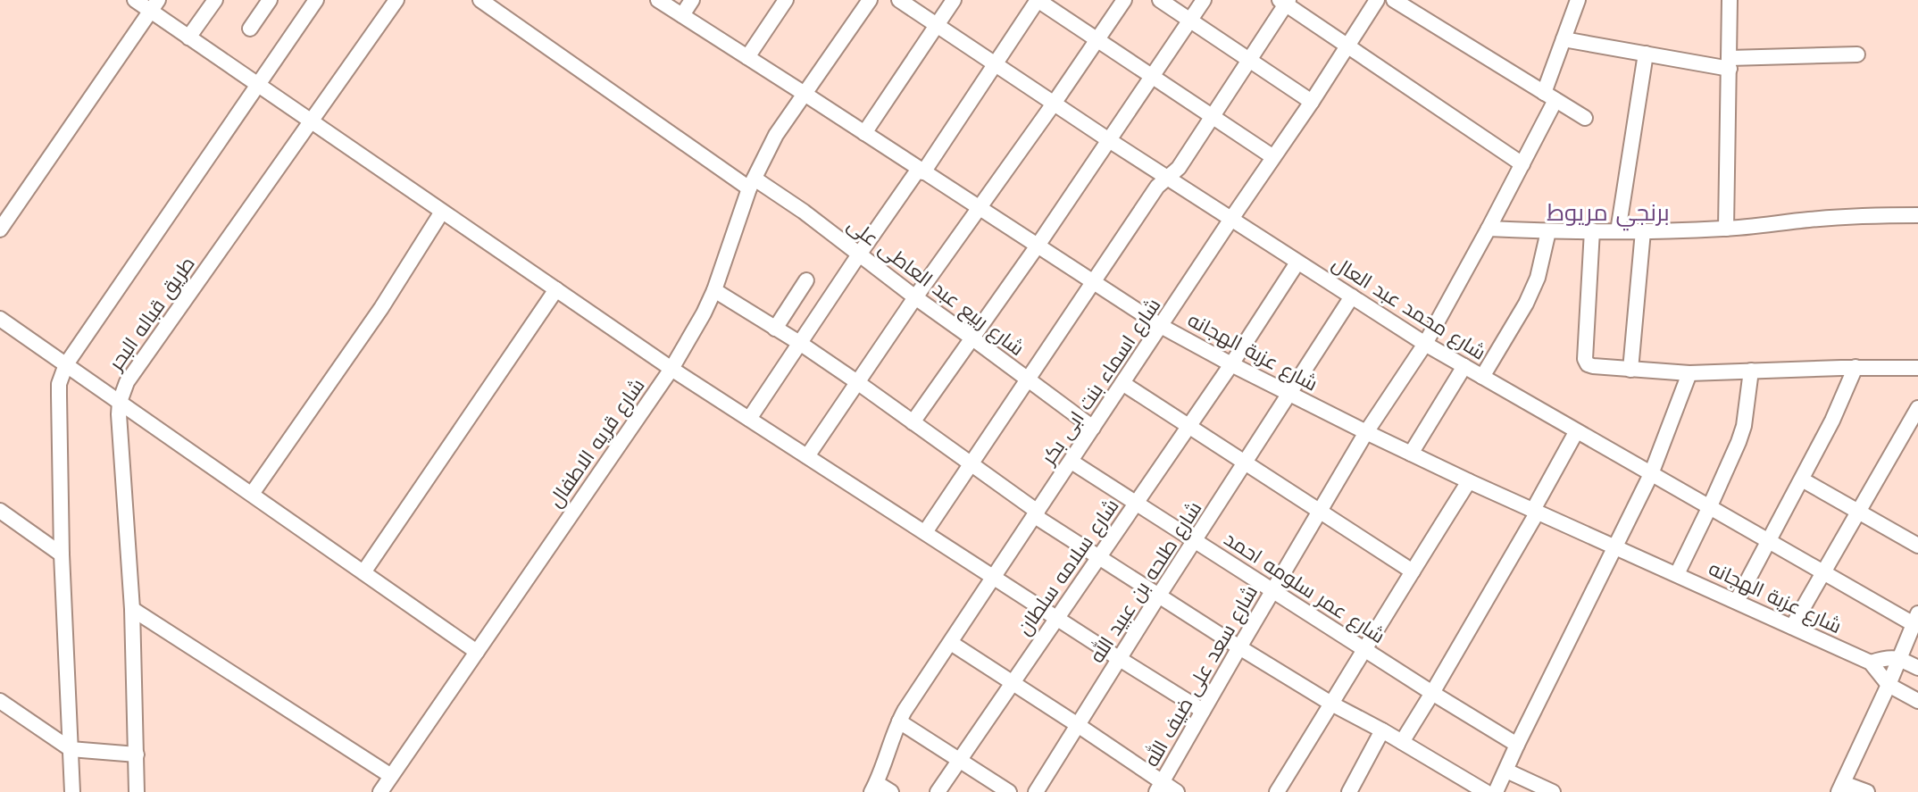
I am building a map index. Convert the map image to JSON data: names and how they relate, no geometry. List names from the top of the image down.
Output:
{
  "streets": {
    "street": [
      "شارع ربيع عبد العاطى على",
      "شارع محمد عبد العال",
      "طريق قباله البحر",
      "شارع عزبة الهجانه",
      "شارع اسماء بنت ابى بكر",
      "شارع قريه الاطفال",
      "شارع سلامه سلطان",
      "شارع طلحه بن عبيد الله",
      "شارع عمر سلومه احمد",
      "شارع سعد على ضيف الله"
    ]
  },
  "crossings": [
    ["شارع ربيع عبد العاطى على", "شارع اسماء بنت ابى بكر"],
    ["شارع ربيع عبد العاطى على", "شارع قريه الاطفال"],
    ["شارع محمد عبد العال", "شارع اسماء بنت ابى بكر"],
    ["شارع محمد عبد العال", "شارع سلامه سلطان"],
    ["شارع محمد عبد العال", "شارع طلحه بن عبيد الله"],
    ["شارع محمد عبد العال", "شارع سعد على ضيف الله"],
    ["شارع عزبة الهجانه", "شارع اسماء بنت ابى بكر"],
    ["شارع عزبة الهجانه", "شارع قريه الاطفال"],
    ["شارع عزبة الهجانه", "شارع سلامه سلطان"],
    ["شارع عزبة الهجانه", "شارع طلحه بن عبيد الله"],
    ["شارع عزبة الهجانه", "شارع سعد على ضيف الله"],
    ["شارع اسماء بنت ابى بكر", "شارع عمر سلومه احمد"],
    ["شارع سلامه سلطان", "شارع عمر سلومه احمد"],
    ["شارع طلحه بن عبيد الله", "شارع عمر سلومه احمد"],
    ["شارع عمر سلومه احمد", "شارع سعد على ضيف الله"]
  ],
  "districts": ["برنجي مريوط"]
}
